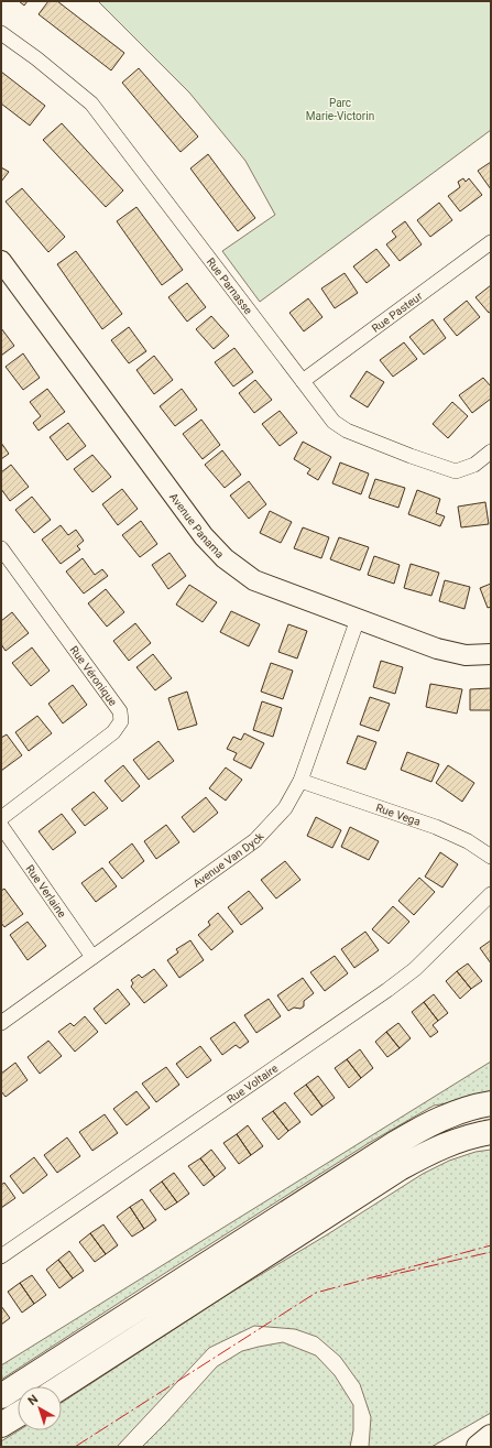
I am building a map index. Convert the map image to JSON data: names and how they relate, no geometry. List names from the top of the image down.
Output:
{
  "streets": {
    "street": [
      "Rue Parnasse",
      "Rue Pasteur",
      "Avenue Panama",
      "Rue Véronique",
      "Rue Vega",
      "Avenue Van Dyck",
      "Rue Verlaine",
      "Rue Voltaire"
    ]
  },
  "crossings": [
    ["Rue Parnasse", "Rue Pasteur"],
    ["Avenue Panama", "Avenue Van Dyck"],
    ["Rue Vega", "Avenue Van Dyck"],
    ["Avenue Van Dyck", "Rue Verlaine"]
  ],
  "parks": ["Parc Marie-Victorin"],
  "north": "top left"
}
